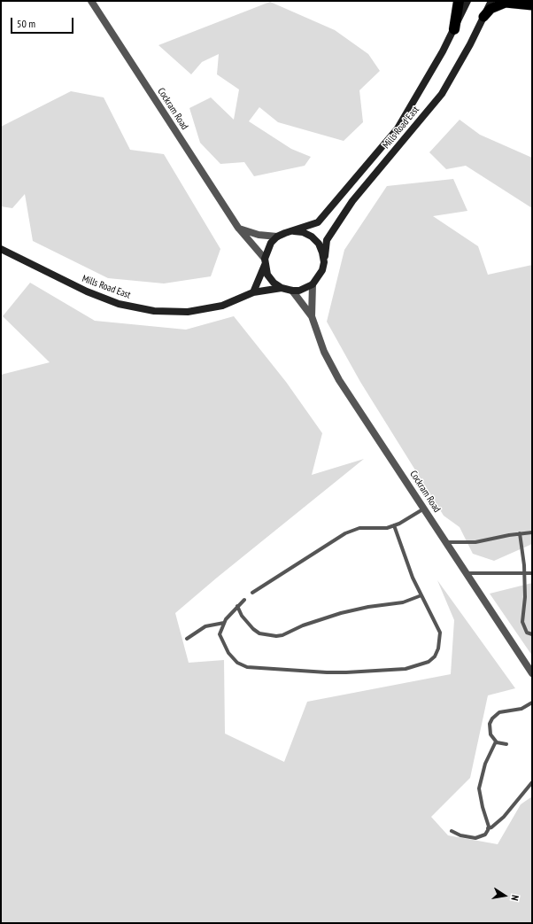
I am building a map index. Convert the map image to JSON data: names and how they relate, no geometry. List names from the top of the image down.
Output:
{
  "streets": {
    "main road": ["Mills Road East"],
    "street": ["Cockram Road"]
  },
  "crossings": [
    ["Cockram Road", "Mills Road East"]
  ],
  "scale_bar": "50 m",
  "north": "right"
}
